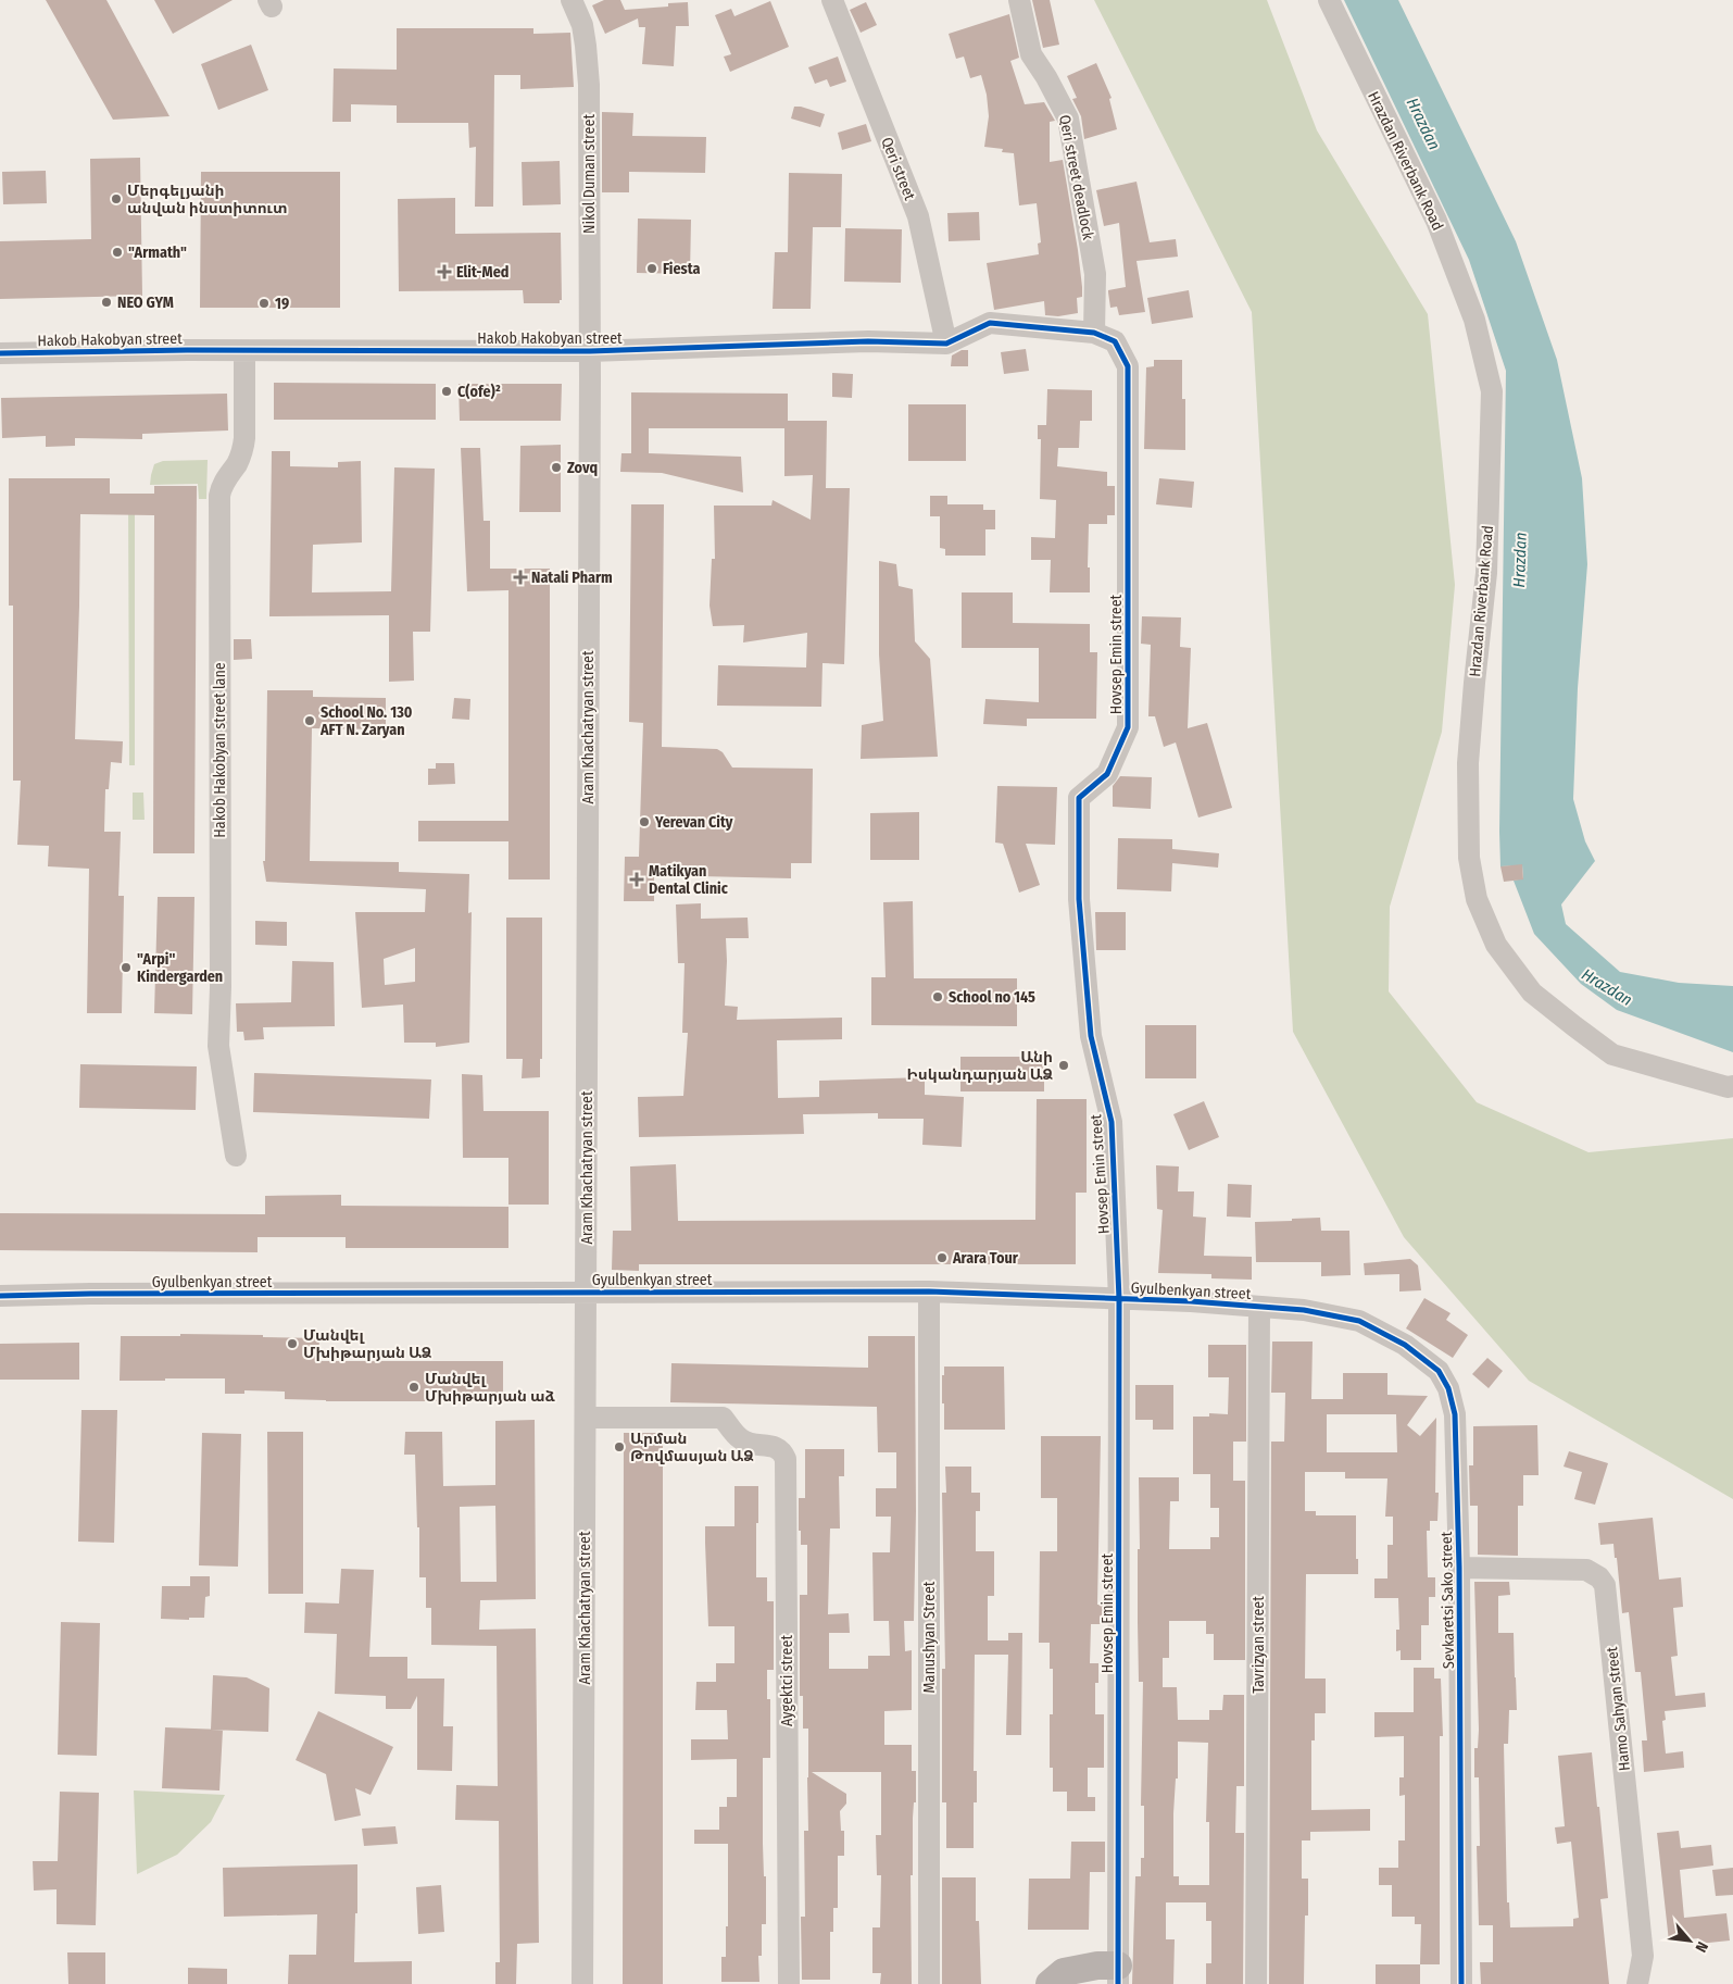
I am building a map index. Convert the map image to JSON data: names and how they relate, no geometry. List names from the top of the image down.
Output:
{
  "streets": {
    "street": [
      "Hrazdan Riverbank Road",
      "Qeri street",
      "Nikol Duman street",
      "Qeri street deadlock",
      "Hakob Hakobyan street",
      "Hovsep Emin street",
      "Aram Khachatryan street",
      "Hakob Hakobyan street lane",
      "Gyulbenkyan street",
      "Sevkaretsi Sako street",
      "Manushyan Street",
      "Tavrizyan street",
      "Aygektci street",
      "Hamo Sahyan street"
    ]
  },
  "crossings": [
    ["Qeri street", "Hakob Hakobyan street"],
    ["Nikol Duman street", "Hakob Hakobyan street"],
    ["Nikol Duman street", "Aram Khachatryan street"],
    ["Qeri street deadlock", "Hakob Hakobyan street"],
    ["Qeri street deadlock", "Hovsep Emin street"],
    ["Hakob Hakobyan street", "Hovsep Emin street"],
    ["Hakob Hakobyan street", "Aram Khachatryan street"],
    ["Hakob Hakobyan street", "Hakob Hakobyan street lane"],
    ["Hovsep Emin street", "Gyulbenkyan street"],
    ["Aram Khachatryan street", "Gyulbenkyan street"],
    ["Aram Khachatryan street", "Aygektci street"],
    ["Gyulbenkyan street", "Sevkaretsi Sako street"],
    ["Gyulbenkyan street", "Manushyan Street"],
    ["Gyulbenkyan street", "Tavrizyan street"],
    ["Sevkaretsi Sako street", "Hamo Sahyan street"]
  ],
  "water": ["Hrazdan"],
  "places": {
    "other": [
      "Մերգելյանի անվան ինստիտուտ",
      "\"Armath\"",
      "Fiesta",
      "NEO GYM",
      "19",
      "C(ofe)²",
      "Zovq",
      "School No. 130 AFT N. Zaryan",
      "Yerevan City",
      "\"Arpi\" Kindergarden",
      "School no 145",
      "Անի Իսկանդարյան ԱՁ",
      "Arara Tour",
      "Մանվել Մխիթարյան ԱՁ",
      "Մանվել Մխիթարյան աձ",
      "Արման Թովմասյան ԱՁ"
    ],
    "health": ["Elit-Med", "Natali Pharm", "Matikyan Dental Clinic"]
  },
  "north": "bottom right"
}
